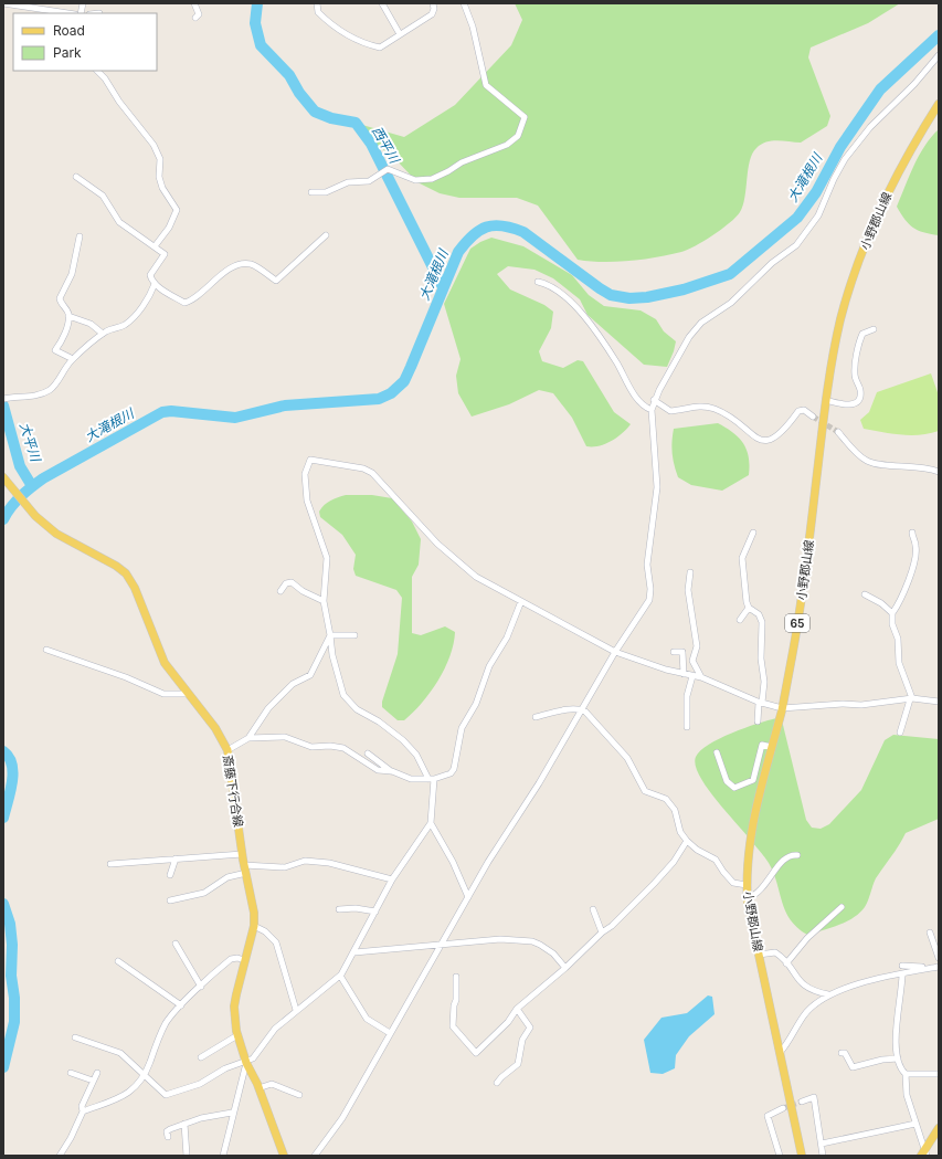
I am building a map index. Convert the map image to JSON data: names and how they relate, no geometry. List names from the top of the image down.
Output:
{
  "streets": {
    "main road": ["小野郡山線", "65", "斎藤下行合線"]
  },
  "water": ["西平川", "大滝根川", "大平川"],
  "legend": ["Road", "Park"]
}
